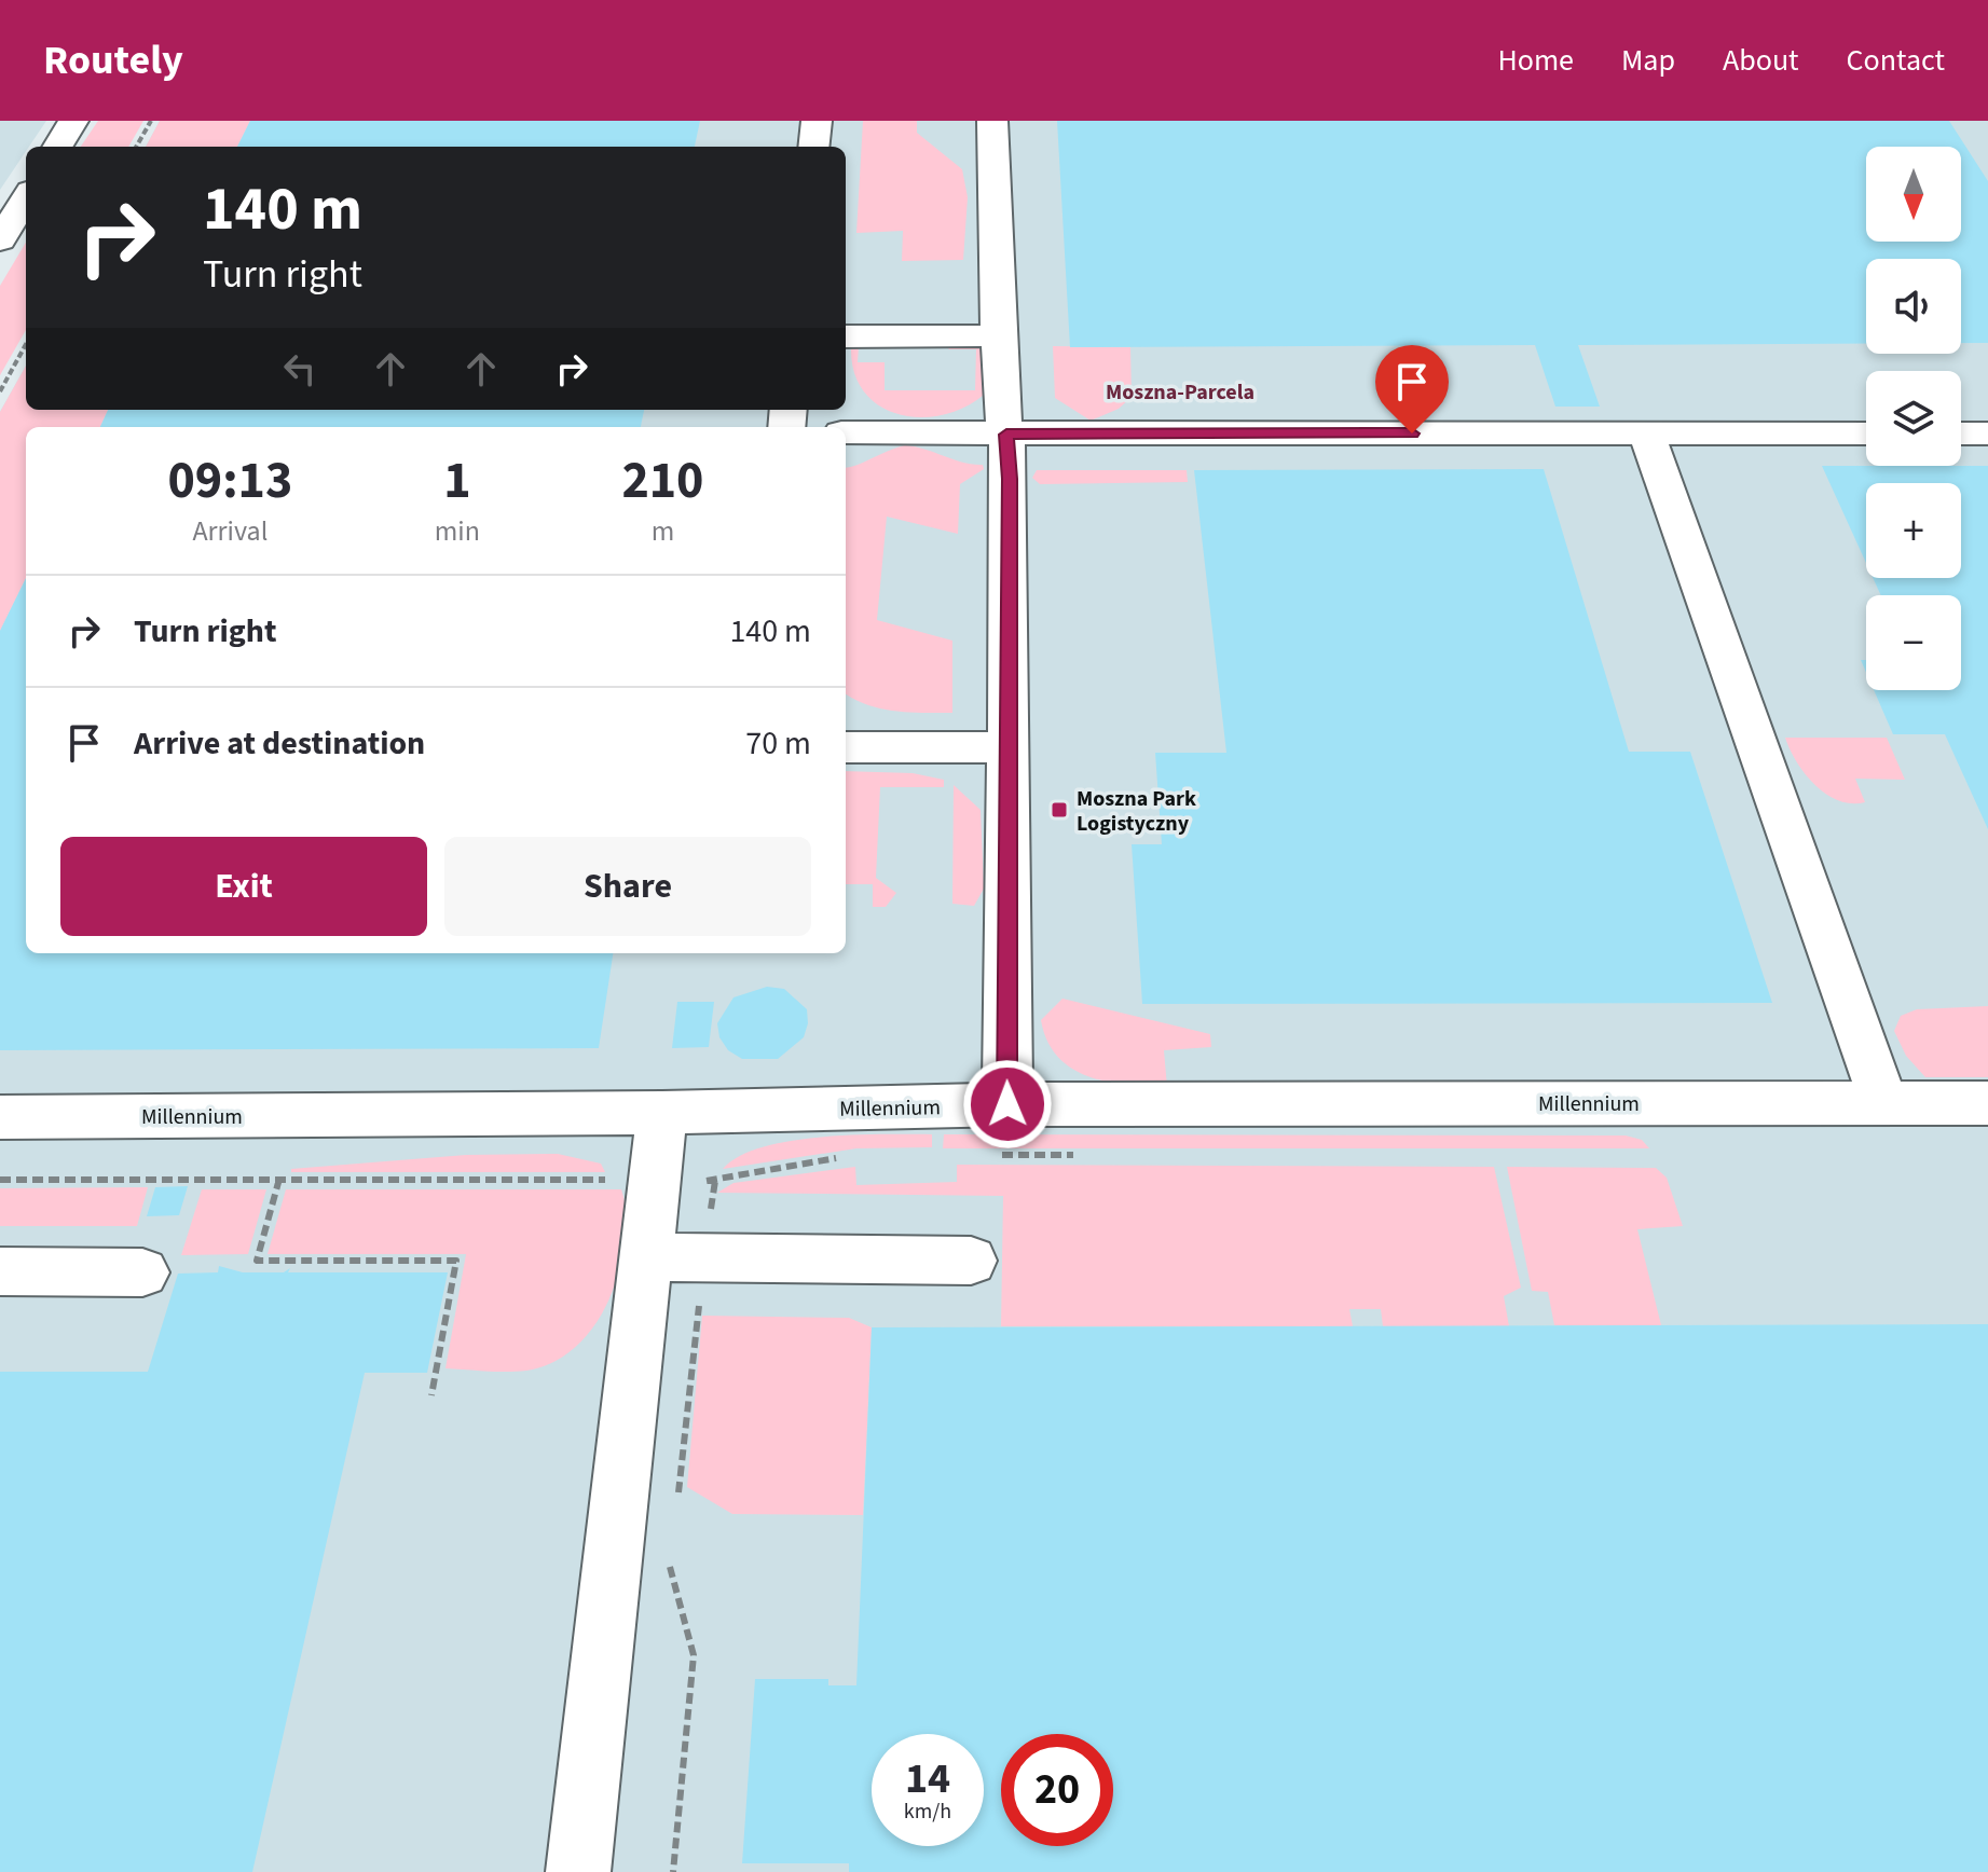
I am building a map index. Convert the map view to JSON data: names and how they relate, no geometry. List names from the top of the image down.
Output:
{
  "streets": {
    "street": ["Millennium"]
  },
  "districts": ["Moszna-Parcela"],
  "places": {
    "transit": ["Moszna Park Logistyczny"]
  },
  "north": "bottom",
  "page": {
    "header": "Routely",
    "nav": [
      "Home",
      "Map",
      "About",
      "Contact"
    ],
    "map_buttons": ["+", "−"],
    "turn": ["140 m", "Turn right"],
    "eta": [
      "09:13",
      "Arrival",
      "1",
      "min",
      "210",
      "m"
    ],
    "list": [
      {
        "name": "Turn right",
        "value": "140 m"
      },
      {
        "name": "Arrive at destination",
        "value": "70 m"
      }
    ],
    "buttons": ["Exit", "Share"],
    "speed": "14 km/h",
    "limit": "20"
  }
}
